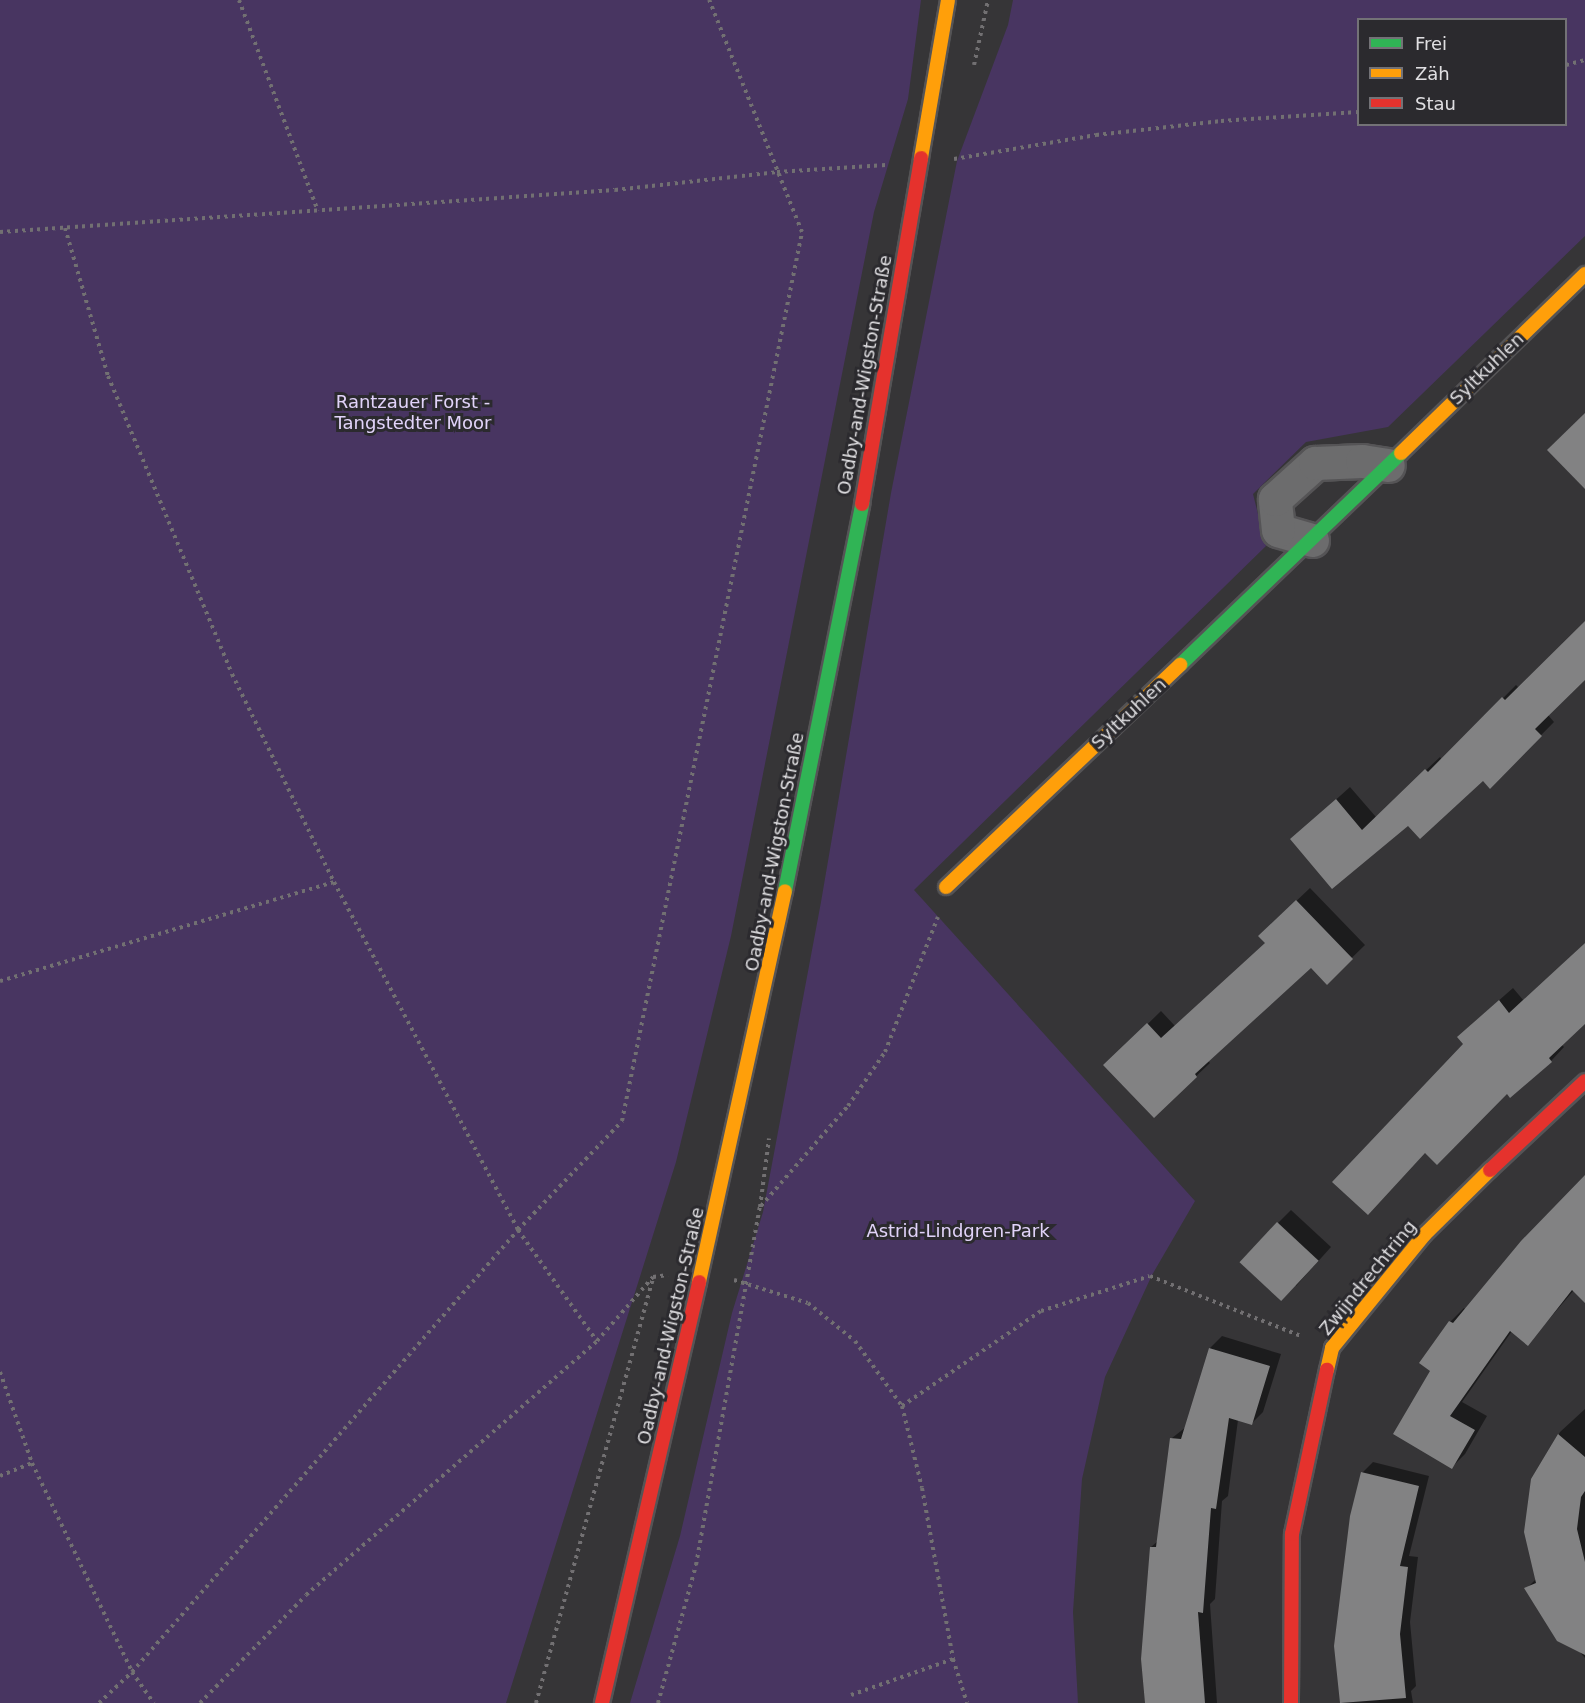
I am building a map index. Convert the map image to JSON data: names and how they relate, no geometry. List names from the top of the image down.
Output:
{
  "streets": {
    "main road": ["Syltkuhlen", "Oadby-and-Wigston-Straße", "Zwijndrechtring"]
  },
  "parks": ["Rantzauer Forst - Tangstedter Moor", "Astrid-Lindgren-Park"],
  "legend": ["Frei", "Zäh", "Stau"]
}
